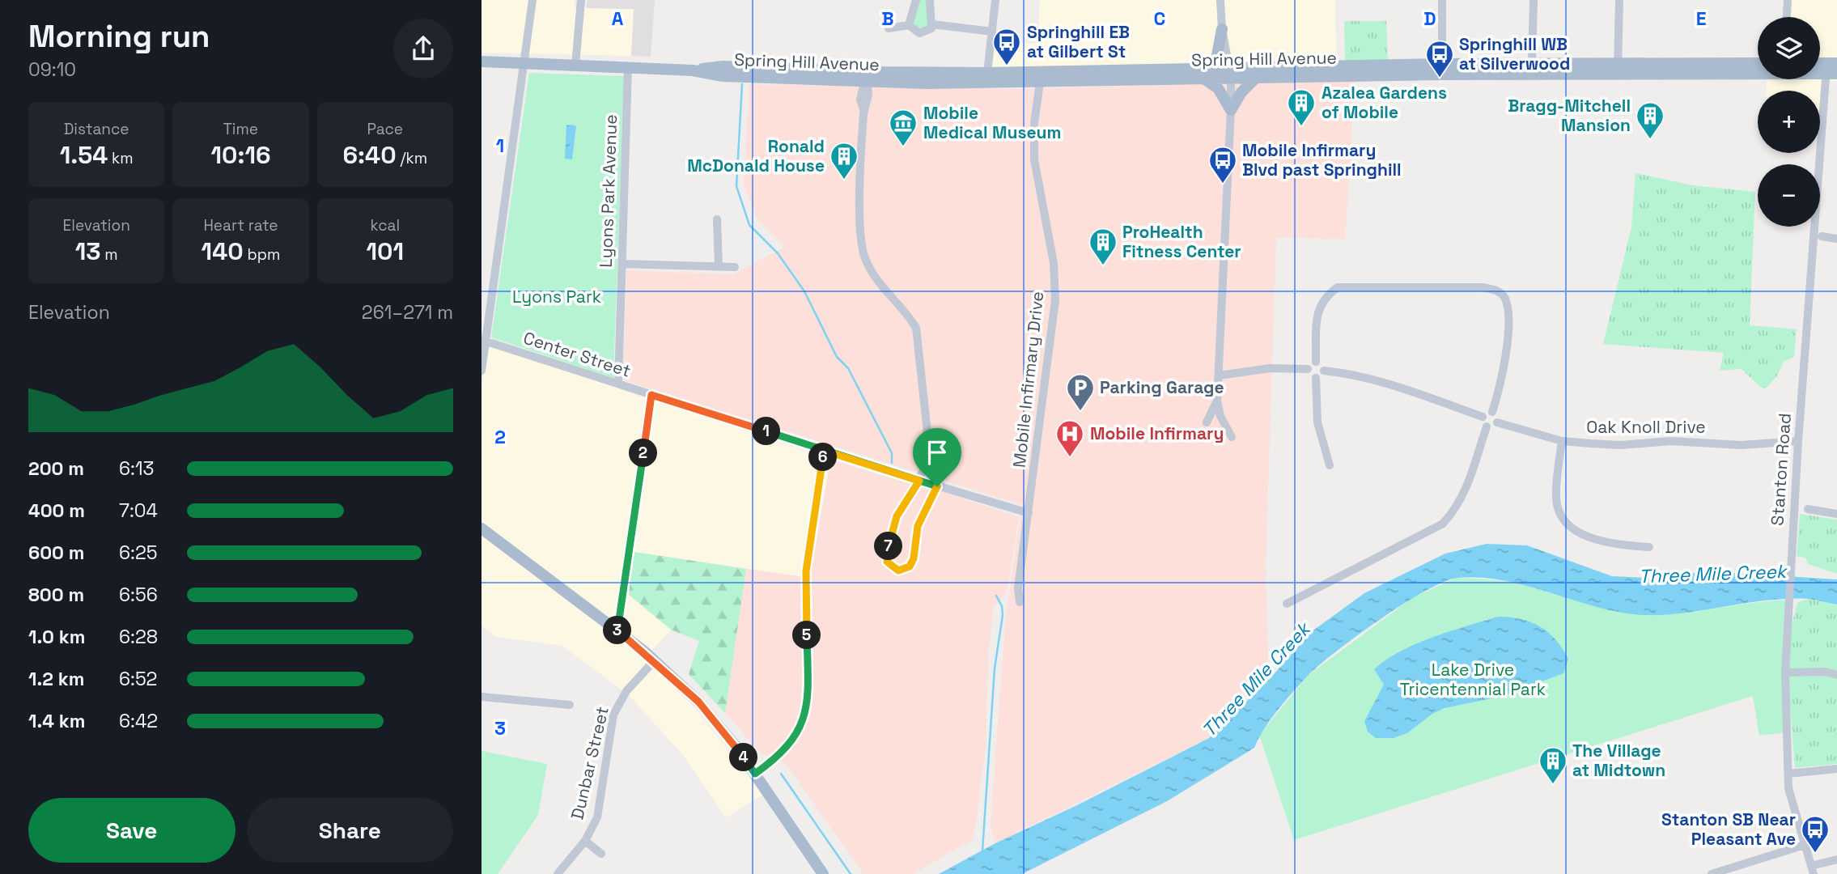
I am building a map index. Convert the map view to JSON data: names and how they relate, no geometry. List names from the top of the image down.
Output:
{
  "streets": {
    "main road": ["Spring Hill Avenue"],
    "street": [
      "Lyons Park Avenue",
      "Center Street",
      "Mobile Infirmary Drive",
      "Oak Knoll Drive",
      "Stanton Road",
      "Dunbar Street"
    ]
  },
  "crossings": [
    ["Spring Hill Avenue", "Lyons Park Avenue"],
    ["Spring Hill Avenue", "Mobile Infirmary Drive"],
    ["Spring Hill Avenue", "Stanton Road"],
    ["Lyons Park Avenue", "Center Street"],
    ["Center Street", "Mobile Infirmary Drive"],
    ["Oak Knoll Drive", "Stanton Road"]
  ],
  "water": ["Three Mile Creek"],
  "parks": ["Lyons Park", "Lake Drive Tricentennial Park"],
  "places": {
    "bus stop": [
      "Springhill EB at Gilbert St",
      "Springhill WB at Silverwood",
      "Mobile Infirmary Blvd past Springhill",
      "Stanton SB Near Pleasant Ave"
    ],
    "building": [
      "Azalea Gardens of Mobile",
      "Bragg-Mitchell Mansion",
      "Ronald McDonald House",
      "ProHealth Fitness Center",
      "The Village at Midtown"
    ],
    "museum": ["Mobile Medical Museum"],
    "parking": ["Parking Garage"],
    "hospital": ["Mobile Infirmary"]
  },
  "page": {
    "heading": ["Morning run", "09:10"],
    "map_buttons": ["+", "−"],
    "stats": [
      ["Distance", "1.54 km"],
      ["Time", "10:16"],
      ["Pace", "6:40 /km"],
      ["Elevation", "13 m"],
      ["Heart rate", "140 bpm"],
      ["kcal", "101"]
    ],
    "chart": ["Elevation", "261–271 m"],
    "pins": [
      "1",
      "2",
      "6",
      "7",
      "3",
      "5",
      "4"
    ],
    "list": [
      {
        "name": "200 m",
        "note": "6:13"
      },
      {
        "name": "400 m",
        "note": "7:04"
      },
      {
        "name": "600 m",
        "note": "6:25"
      },
      {
        "name": "800 m",
        "note": "6:56"
      },
      {
        "name": "1.0 km",
        "note": "6:28"
      },
      {
        "name": "1.2 km",
        "note": "6:52"
      },
      {
        "name": "1.4 km",
        "note": "6:42"
      }
    ],
    "buttons": ["Save", "Share"]
  },
  "grid": {
    "columns": [
      "A",
      "B",
      "C",
      "D",
      "E"
    ],
    "rows": ["1", "2", "3"]
  }
}
